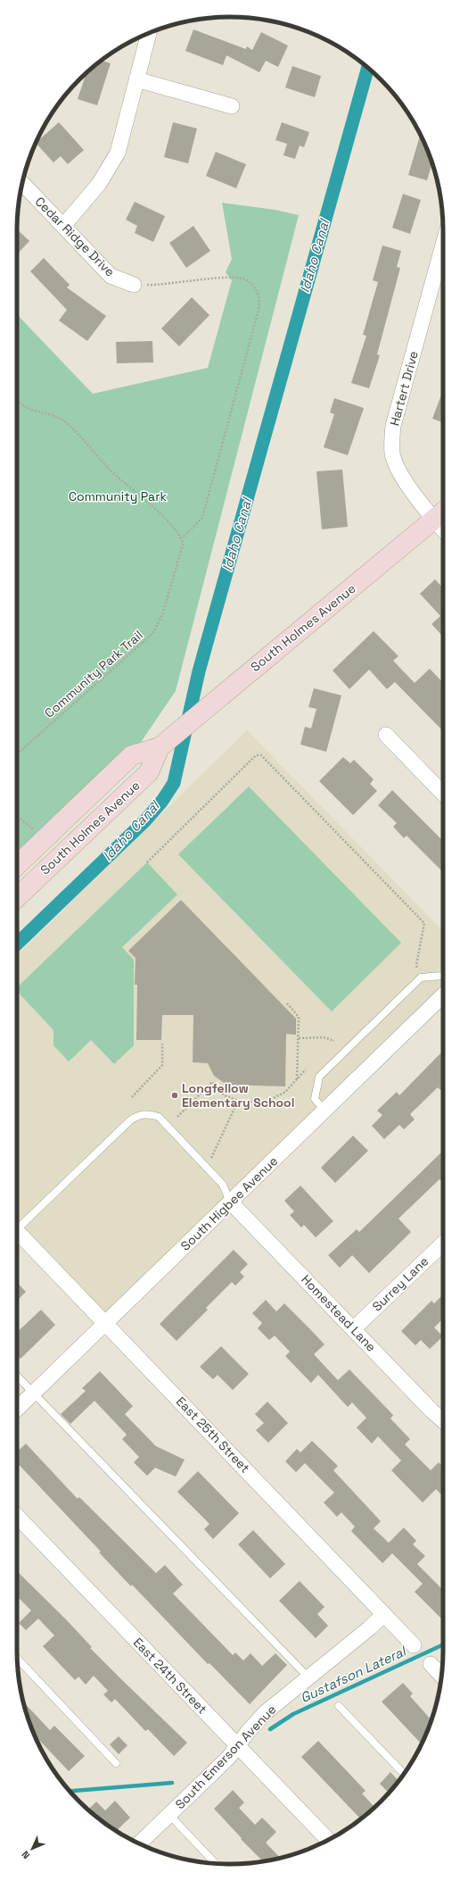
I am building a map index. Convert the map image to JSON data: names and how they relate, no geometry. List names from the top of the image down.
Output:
{
  "streets": {
    "main road": ["South Holmes Avenue"],
    "street": [
      "Cedar Ridge Drive",
      "Hartert Drive",
      "South Higbee Avenue",
      "Surrey Lane",
      "Homestead Lane",
      "East 25th Street",
      "East 24th Street",
      "South Emerson Avenue"
    ],
    "path": ["Community Park Trail"]
  },
  "crossings": [
    ["Hartert Drive", "South Holmes Avenue"],
    ["South Higbee Avenue", "Homestead Lane"],
    ["South Higbee Avenue", "East 25th Street"],
    ["Surrey Lane", "Homestead Lane"],
    ["East 25th Street", "South Emerson Avenue"],
    ["East 24th Street", "South Emerson Avenue"]
  ],
  "water": ["Idaho Canal", "Gustafson Lateral"],
  "parks": ["Community Park"],
  "places": ["Longfellow Elementary School"],
  "north": "bottom left"
}
